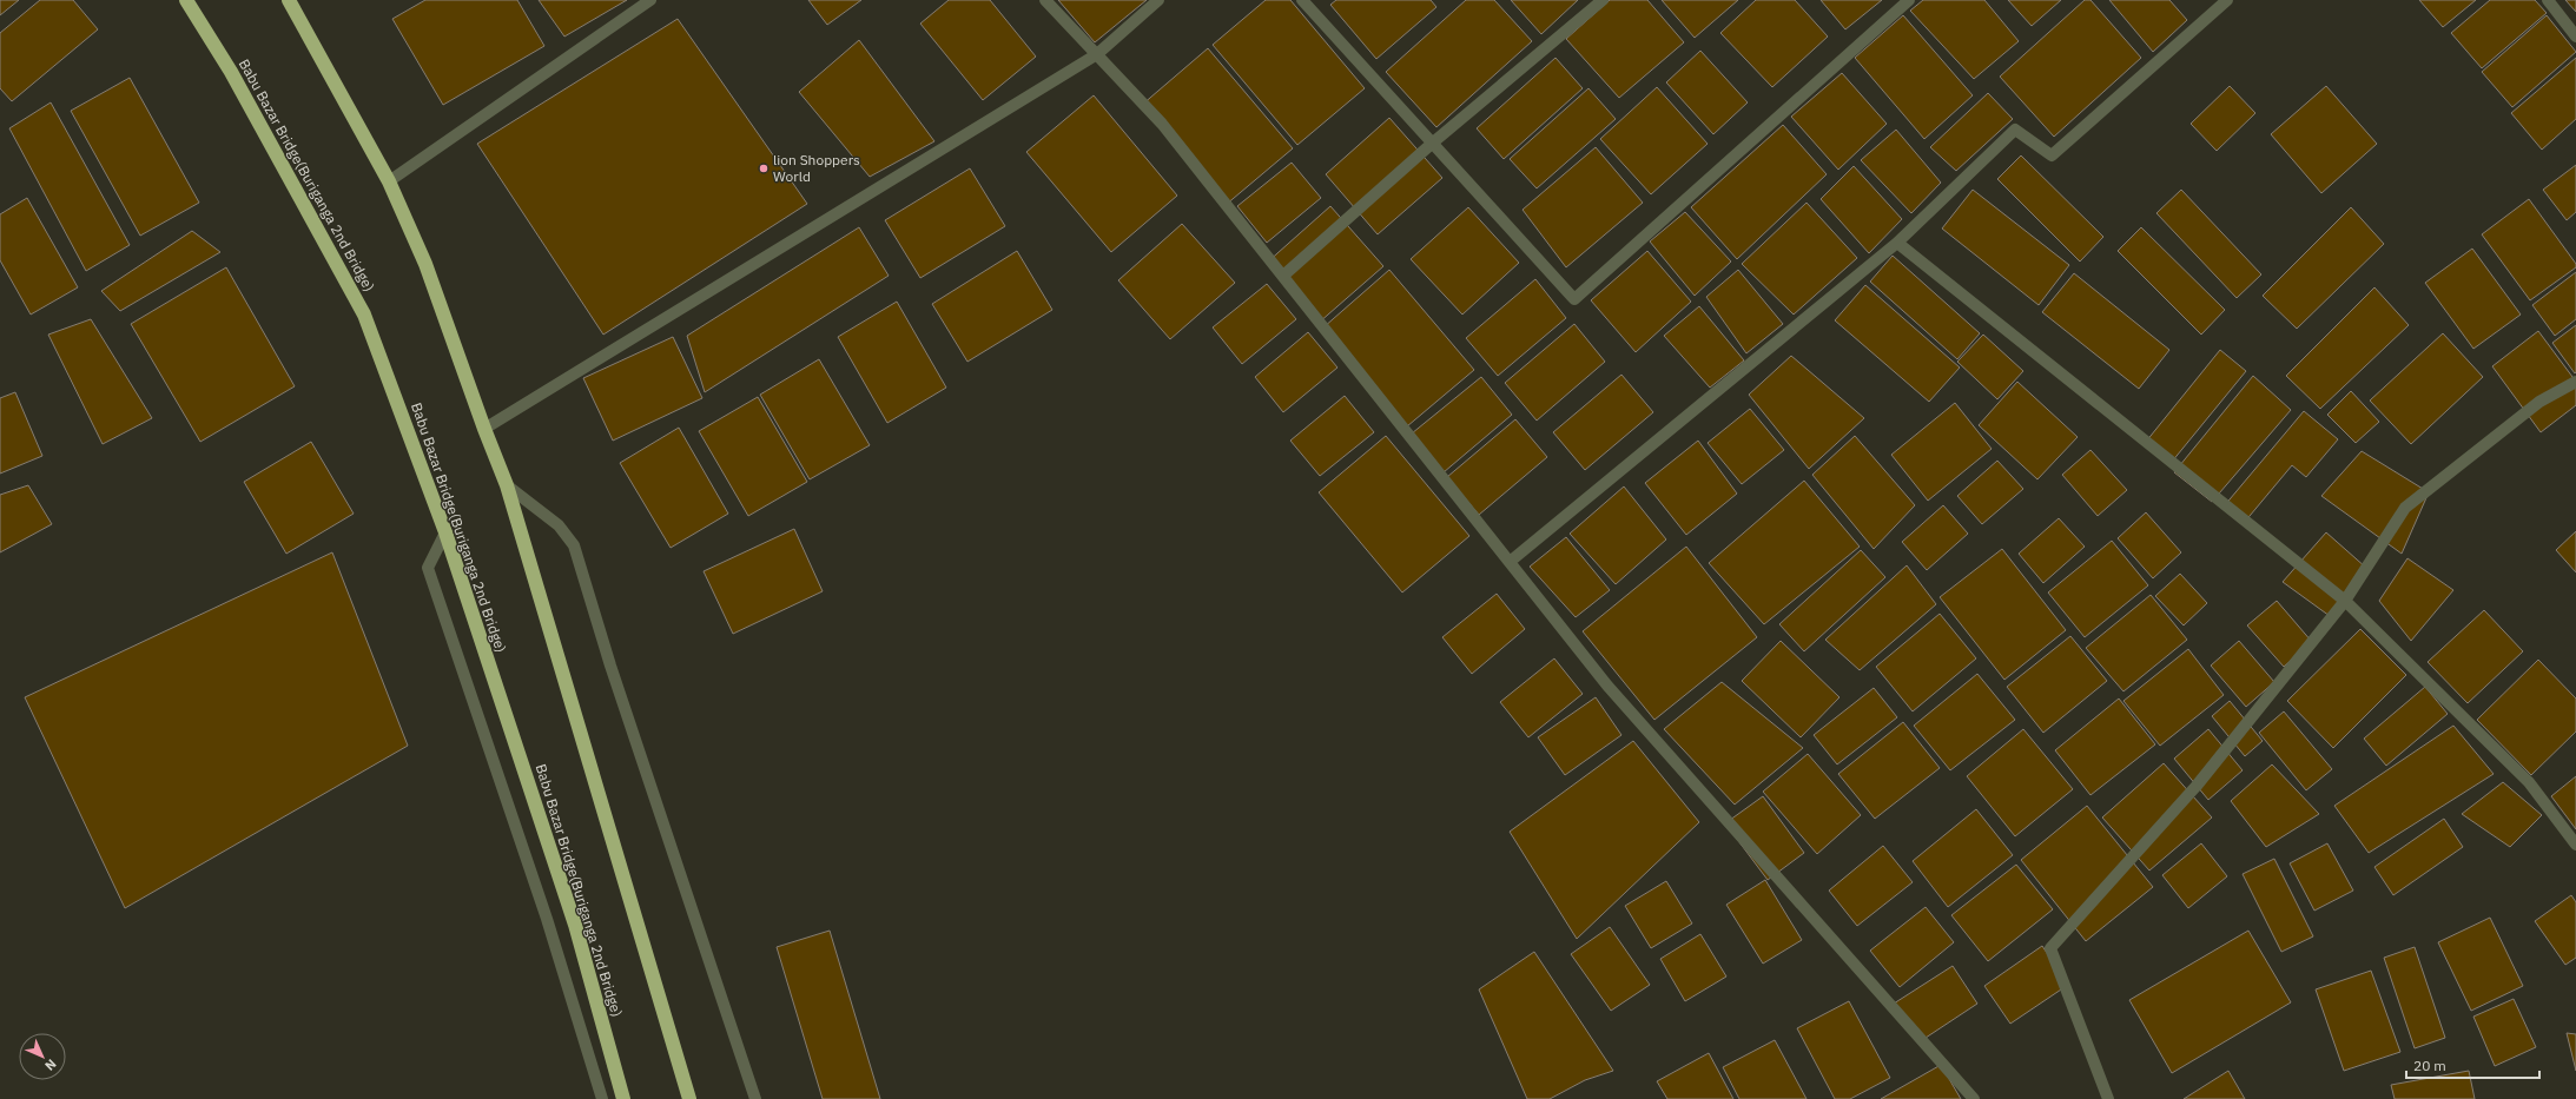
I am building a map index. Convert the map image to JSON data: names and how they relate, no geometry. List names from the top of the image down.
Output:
{
  "streets": {
    "highway": ["Babu Bazar Bridge(Buriganga 2nd Bridge)"]
  },
  "places": ["lion Shoppers World"],
  "scale_bar": "20 m",
  "north": "bottom right"
}
